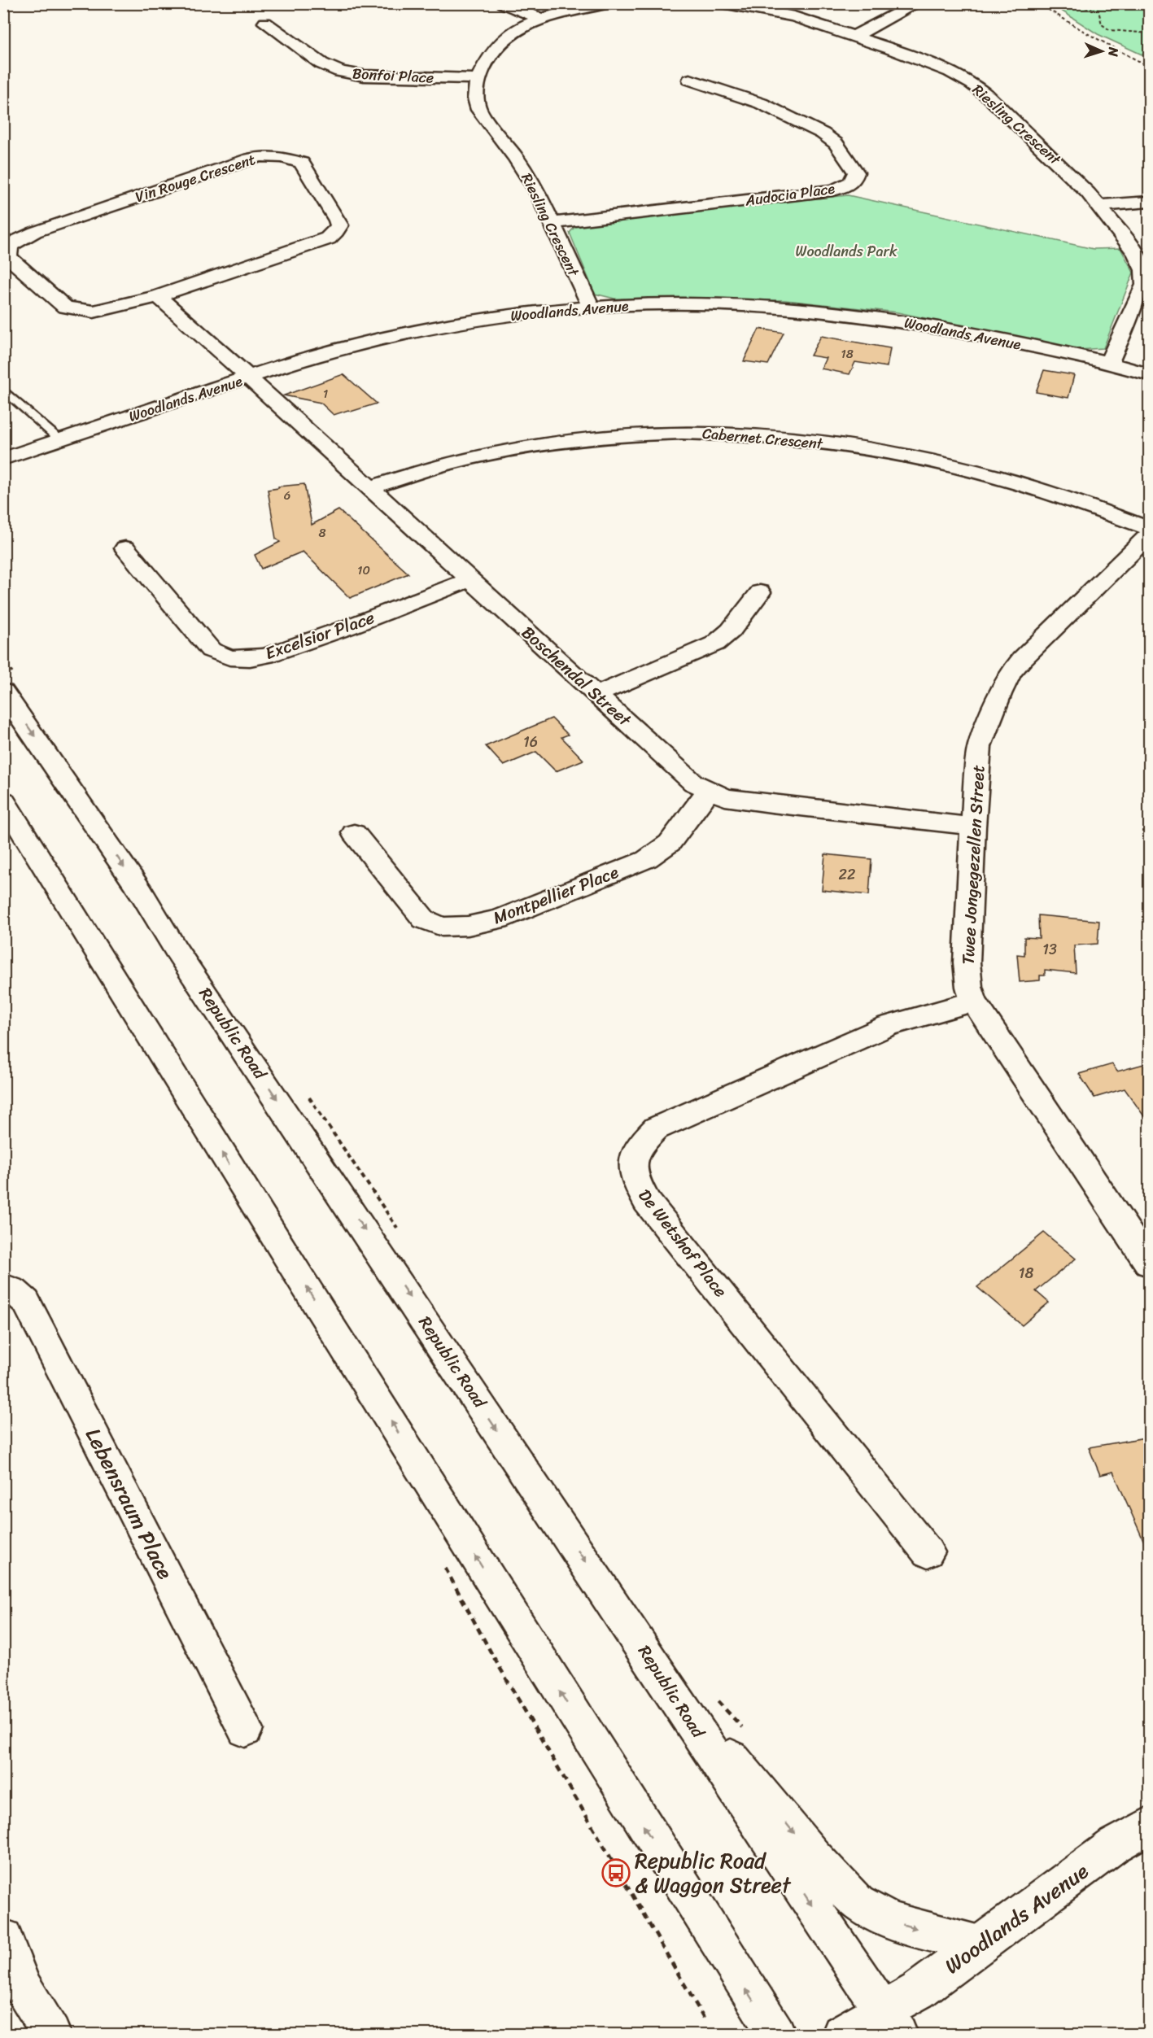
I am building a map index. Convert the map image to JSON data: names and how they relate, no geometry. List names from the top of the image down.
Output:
{
  "streets": {
    "street": [
      "Bonfoi Place",
      "Riesling Crescent",
      "Vin Rouge Crescent",
      "Audocia Place",
      "Woodlands Avenue",
      "Cabernet Crescent",
      "Excelsior Place",
      "Boschendal Street",
      "Twee Jongegezellen Street",
      "Montpellier Place",
      "Republic Road",
      "De Wetshof Place",
      "Lebensraum Place"
    ]
  },
  "crossings": [
    ["Bonfoi Place", "Riesling Crescent"],
    ["Riesling Crescent", "Audocia Place"],
    ["Riesling Crescent", "Woodlands Avenue"],
    ["Woodlands Avenue", "Boschendal Street"],
    ["Woodlands Avenue", "Republic Road"],
    ["Cabernet Crescent", "Boschendal Street"],
    ["Excelsior Place", "Boschendal Street"],
    ["Boschendal Street", "Twee Jongegezellen Street"],
    ["Boschendal Street", "Montpellier Place"],
    ["Twee Jongegezellen Street", "De Wetshof Place"]
  ],
  "parks": ["Woodlands Park"],
  "places": {
    "bus stop": ["Republic Road & Waggon Street"]
  },
  "house_numbers": [
    "18",
    "1",
    "6",
    "8",
    "10",
    "16",
    "22",
    "13",
    "18"
  ],
  "north": "right"
}
